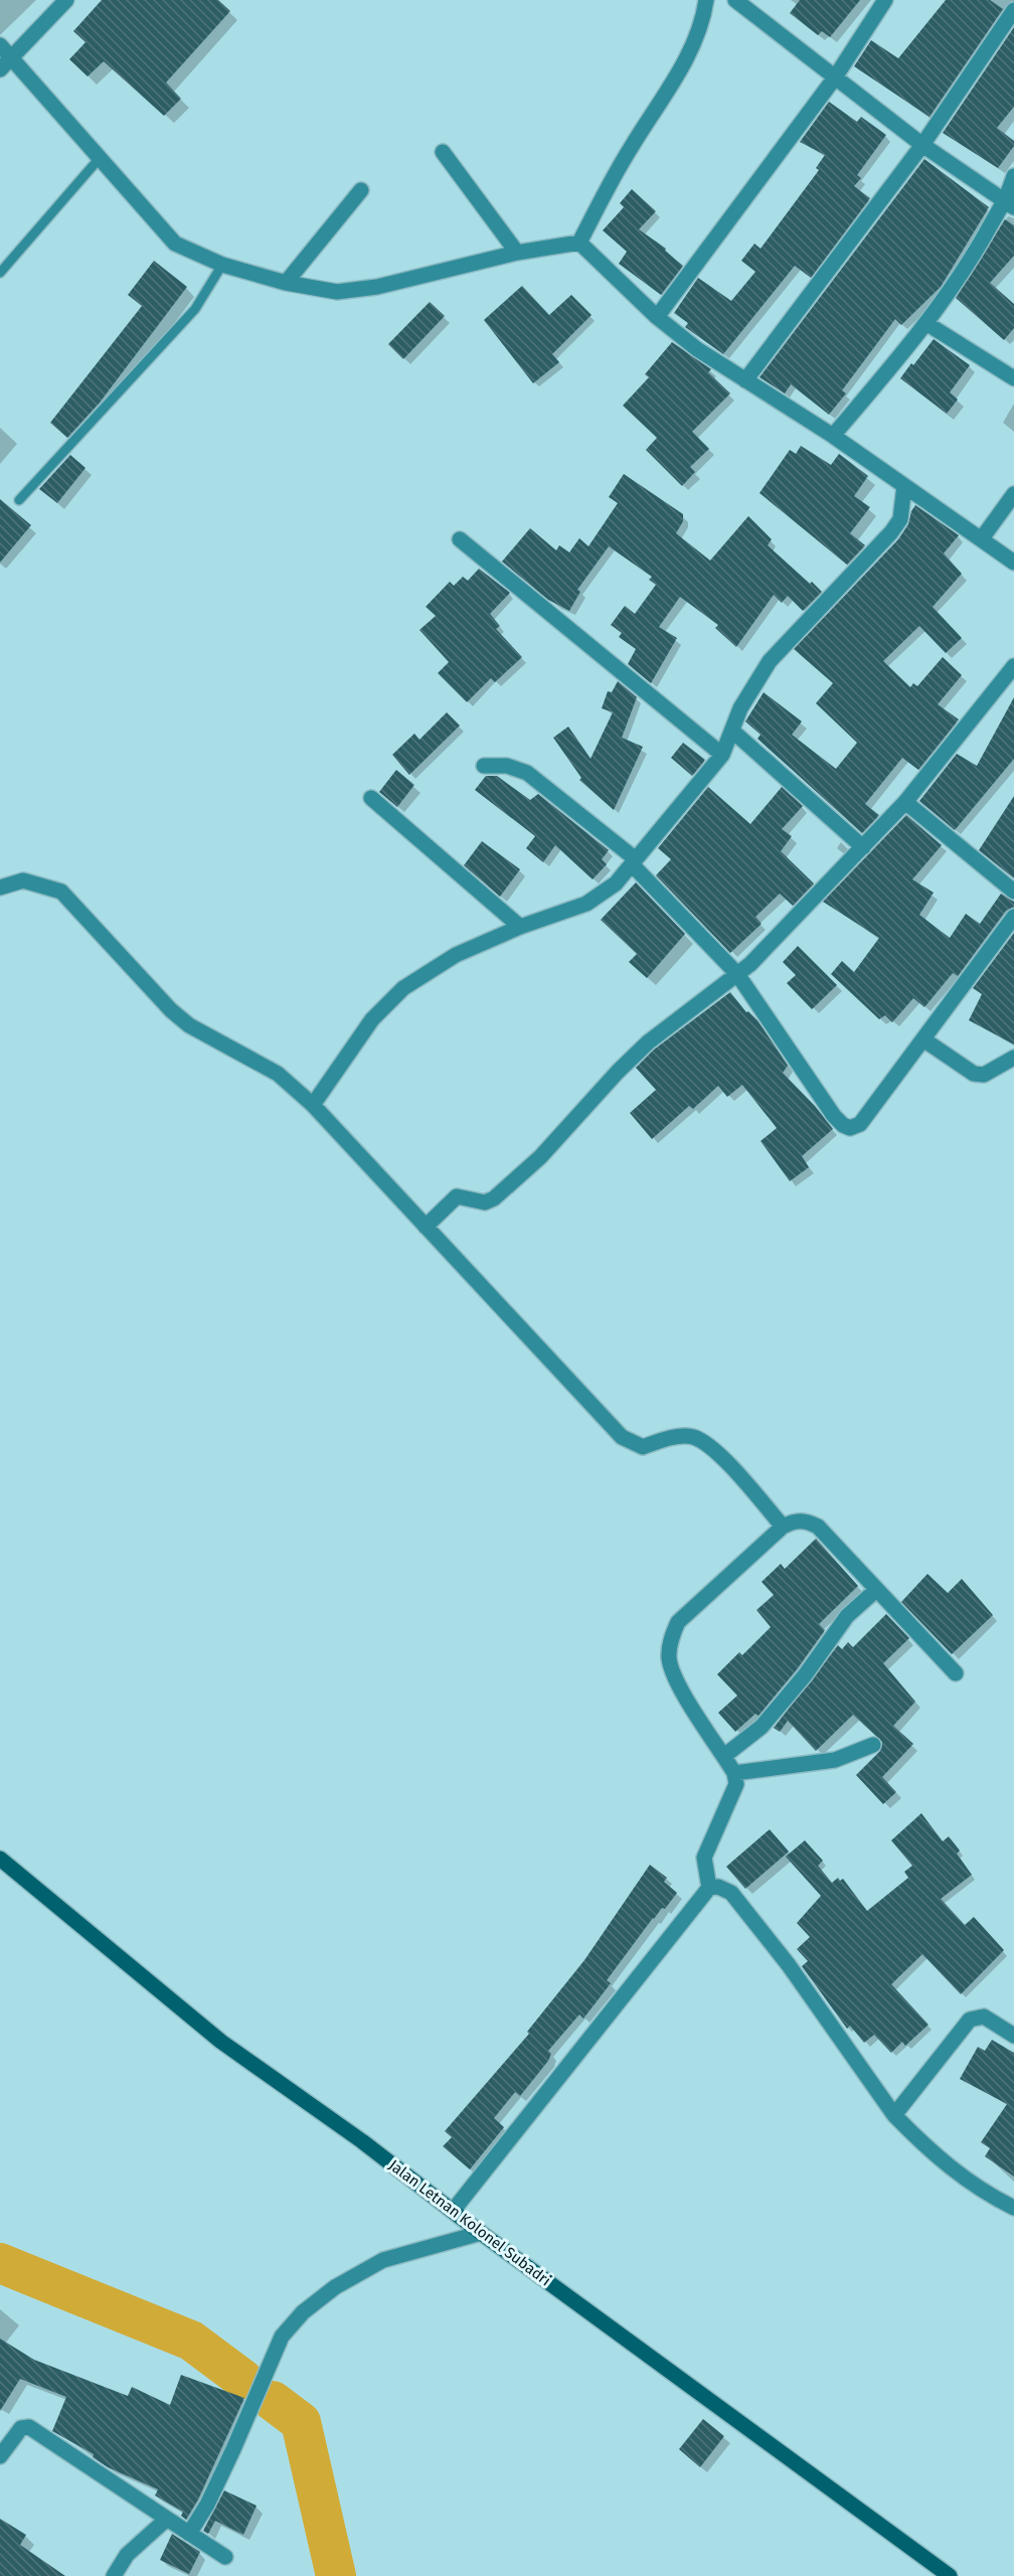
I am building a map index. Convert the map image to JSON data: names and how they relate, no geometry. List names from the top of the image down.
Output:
{
  "streets": {
    "main road": ["Jalan Letnan Kolonel Subadri"]
  }
}
